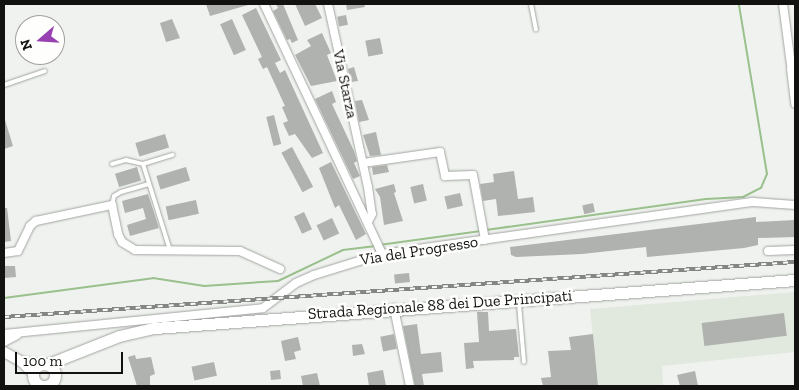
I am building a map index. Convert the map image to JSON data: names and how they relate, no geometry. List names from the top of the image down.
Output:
{
  "streets": {
    "main road": ["Strada Regionale 88 dei Due Principati"],
    "street": ["Via Starza", "Via del Progresso"]
  },
  "scale_bar": "100 m",
  "north": "left"
}
